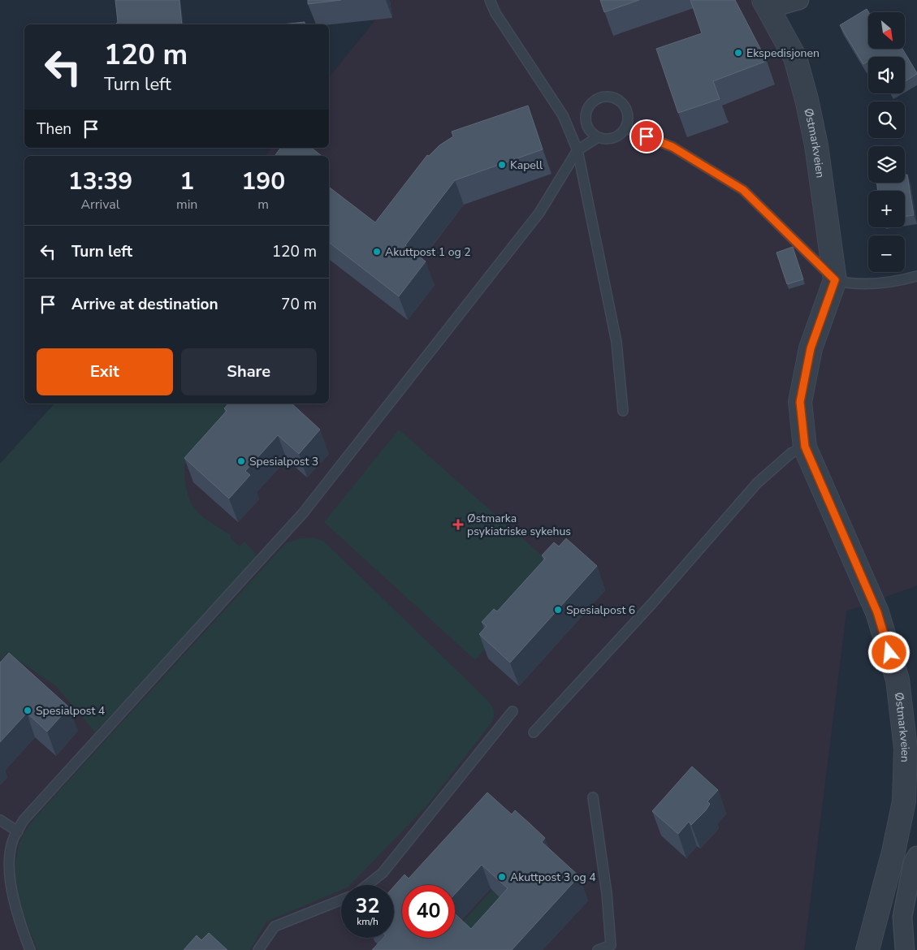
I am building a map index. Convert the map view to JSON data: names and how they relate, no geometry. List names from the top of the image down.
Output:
{
  "streets": {
    "street": ["Østmarkveien"]
  },
  "places": {
    "other": [
      "Ekspedisjonen",
      "Kapell",
      "Akuttpost 1 og 2",
      "Spesialpost 3",
      "Spesialpost 6",
      "Spesialpost 4",
      "Akuttpost 3 og 4"
    ],
    "health": ["Østmarka psykiatriske sykehus"]
  },
  "north": "bottom right",
  "page": {
    "map_buttons": ["+", "−"],
    "turn": ["120 m", "Turn left"],
    "then": "Then",
    "eta": [
      "13:39",
      "Arrival",
      "1",
      "min",
      "190",
      "m"
    ],
    "list": [
      {
        "name": "Turn left",
        "value": "120 m"
      },
      {
        "name": "Arrive at destination",
        "value": "70 m"
      }
    ],
    "buttons": ["Exit", "Share"],
    "speed": "32 km/h",
    "limit": "40"
  }
}
